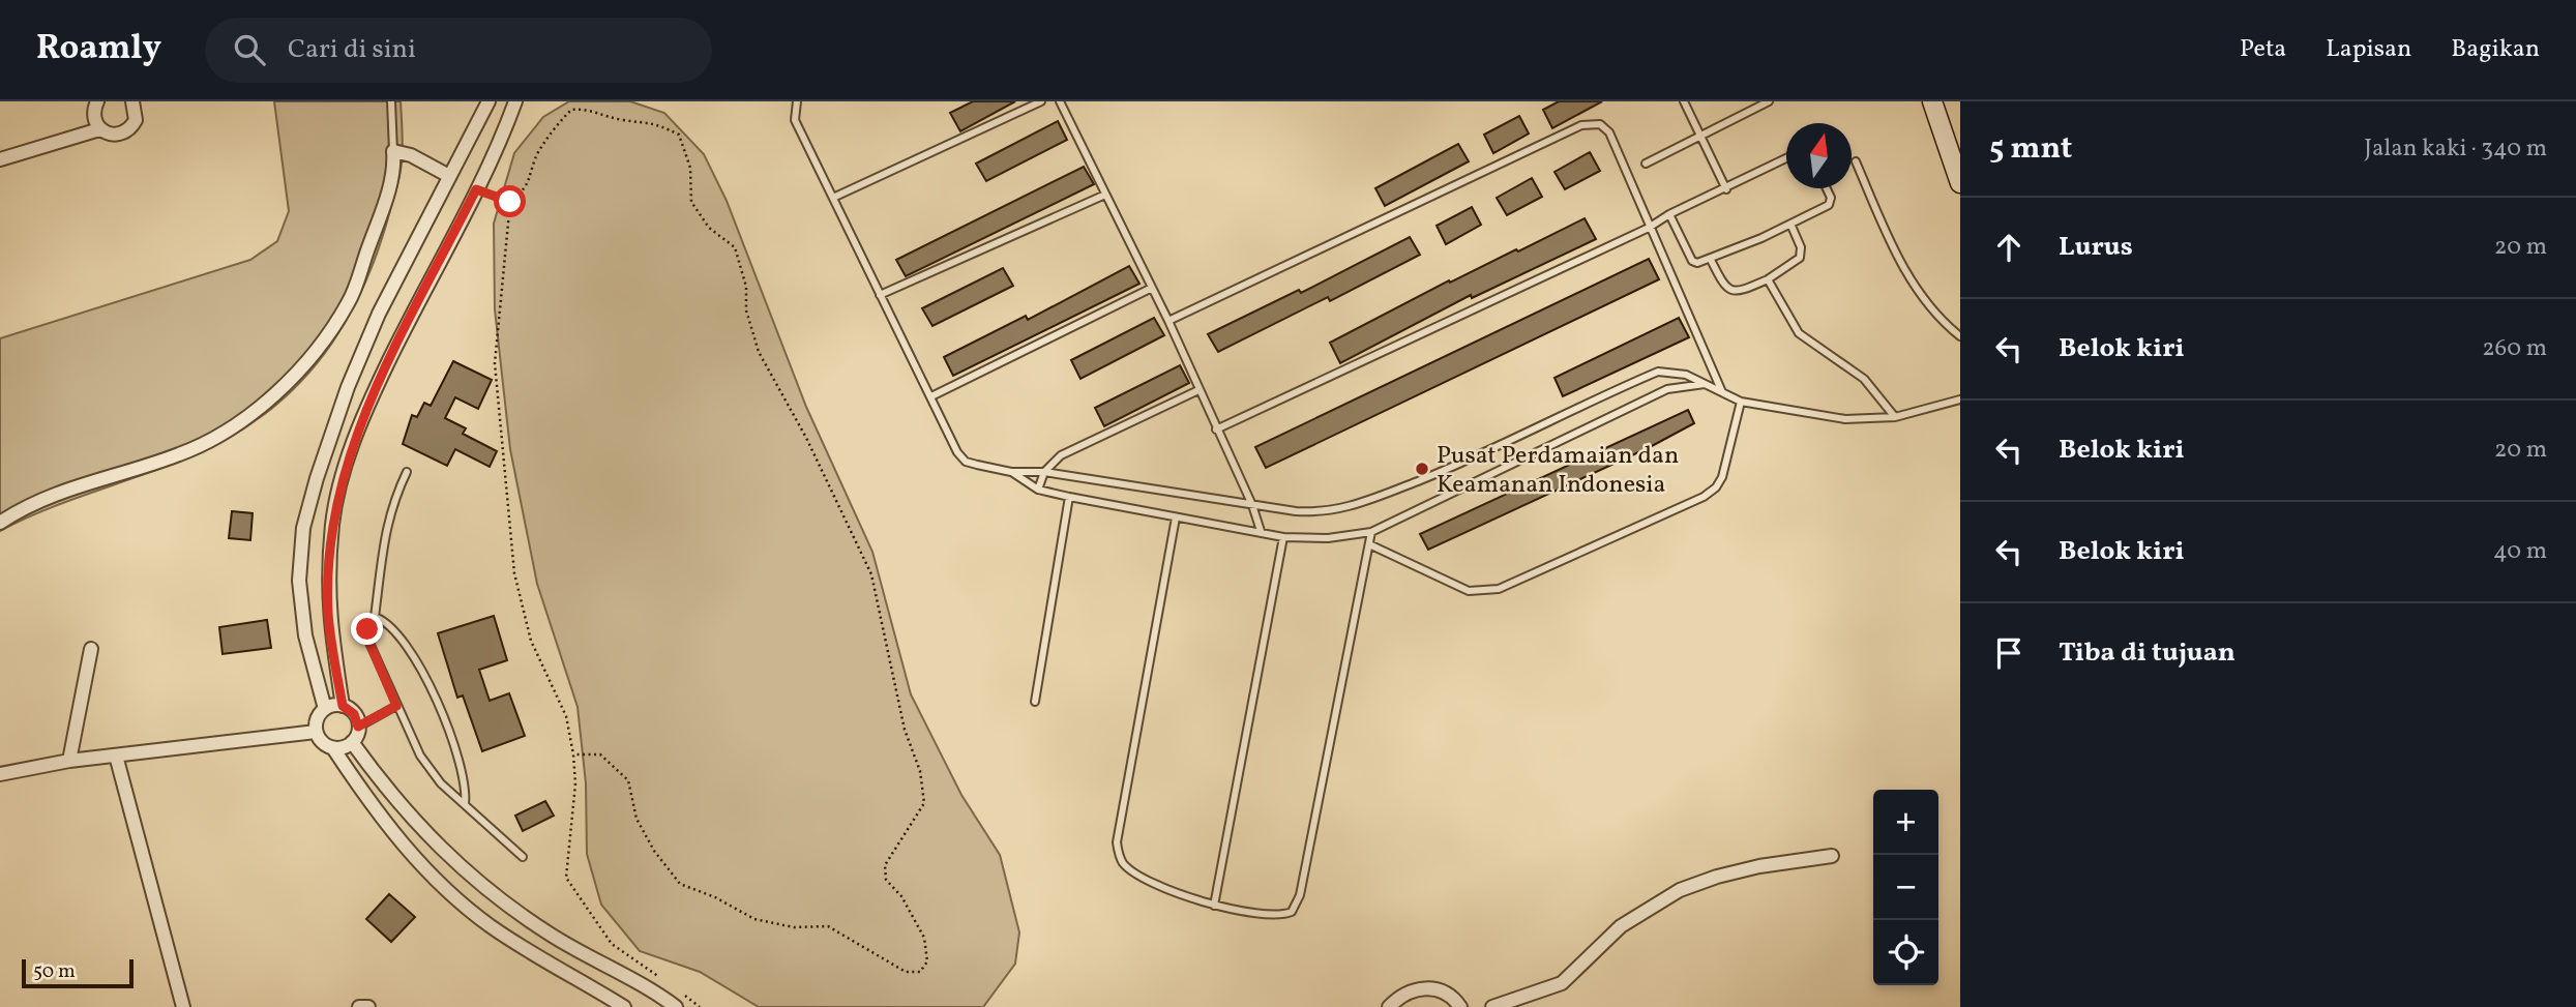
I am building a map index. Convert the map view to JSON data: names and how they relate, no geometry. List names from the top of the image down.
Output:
{
  "places": ["Pusat Perdamaian dan Keamanan Indonesia"],
  "scale_bar": "50 m",
  "north": "top",
  "page": {
    "header": "Roamly",
    "search": "Cari di sini",
    "nav": ["Peta", "Lapisan", "Bagikan"],
    "heading": ["5 mnt", "Jalan kaki · 340 m"],
    "list": [
      ["Lurus", "20 m"],
      ["Belok kiri", "260 m"],
      ["Belok kiri", "20 m"],
      ["Belok kiri", "40 m"],
      "Tiba di tujuan"
    ],
    "map_buttons": ["+", "−"],
    "scale": "50 m"
  }
}
